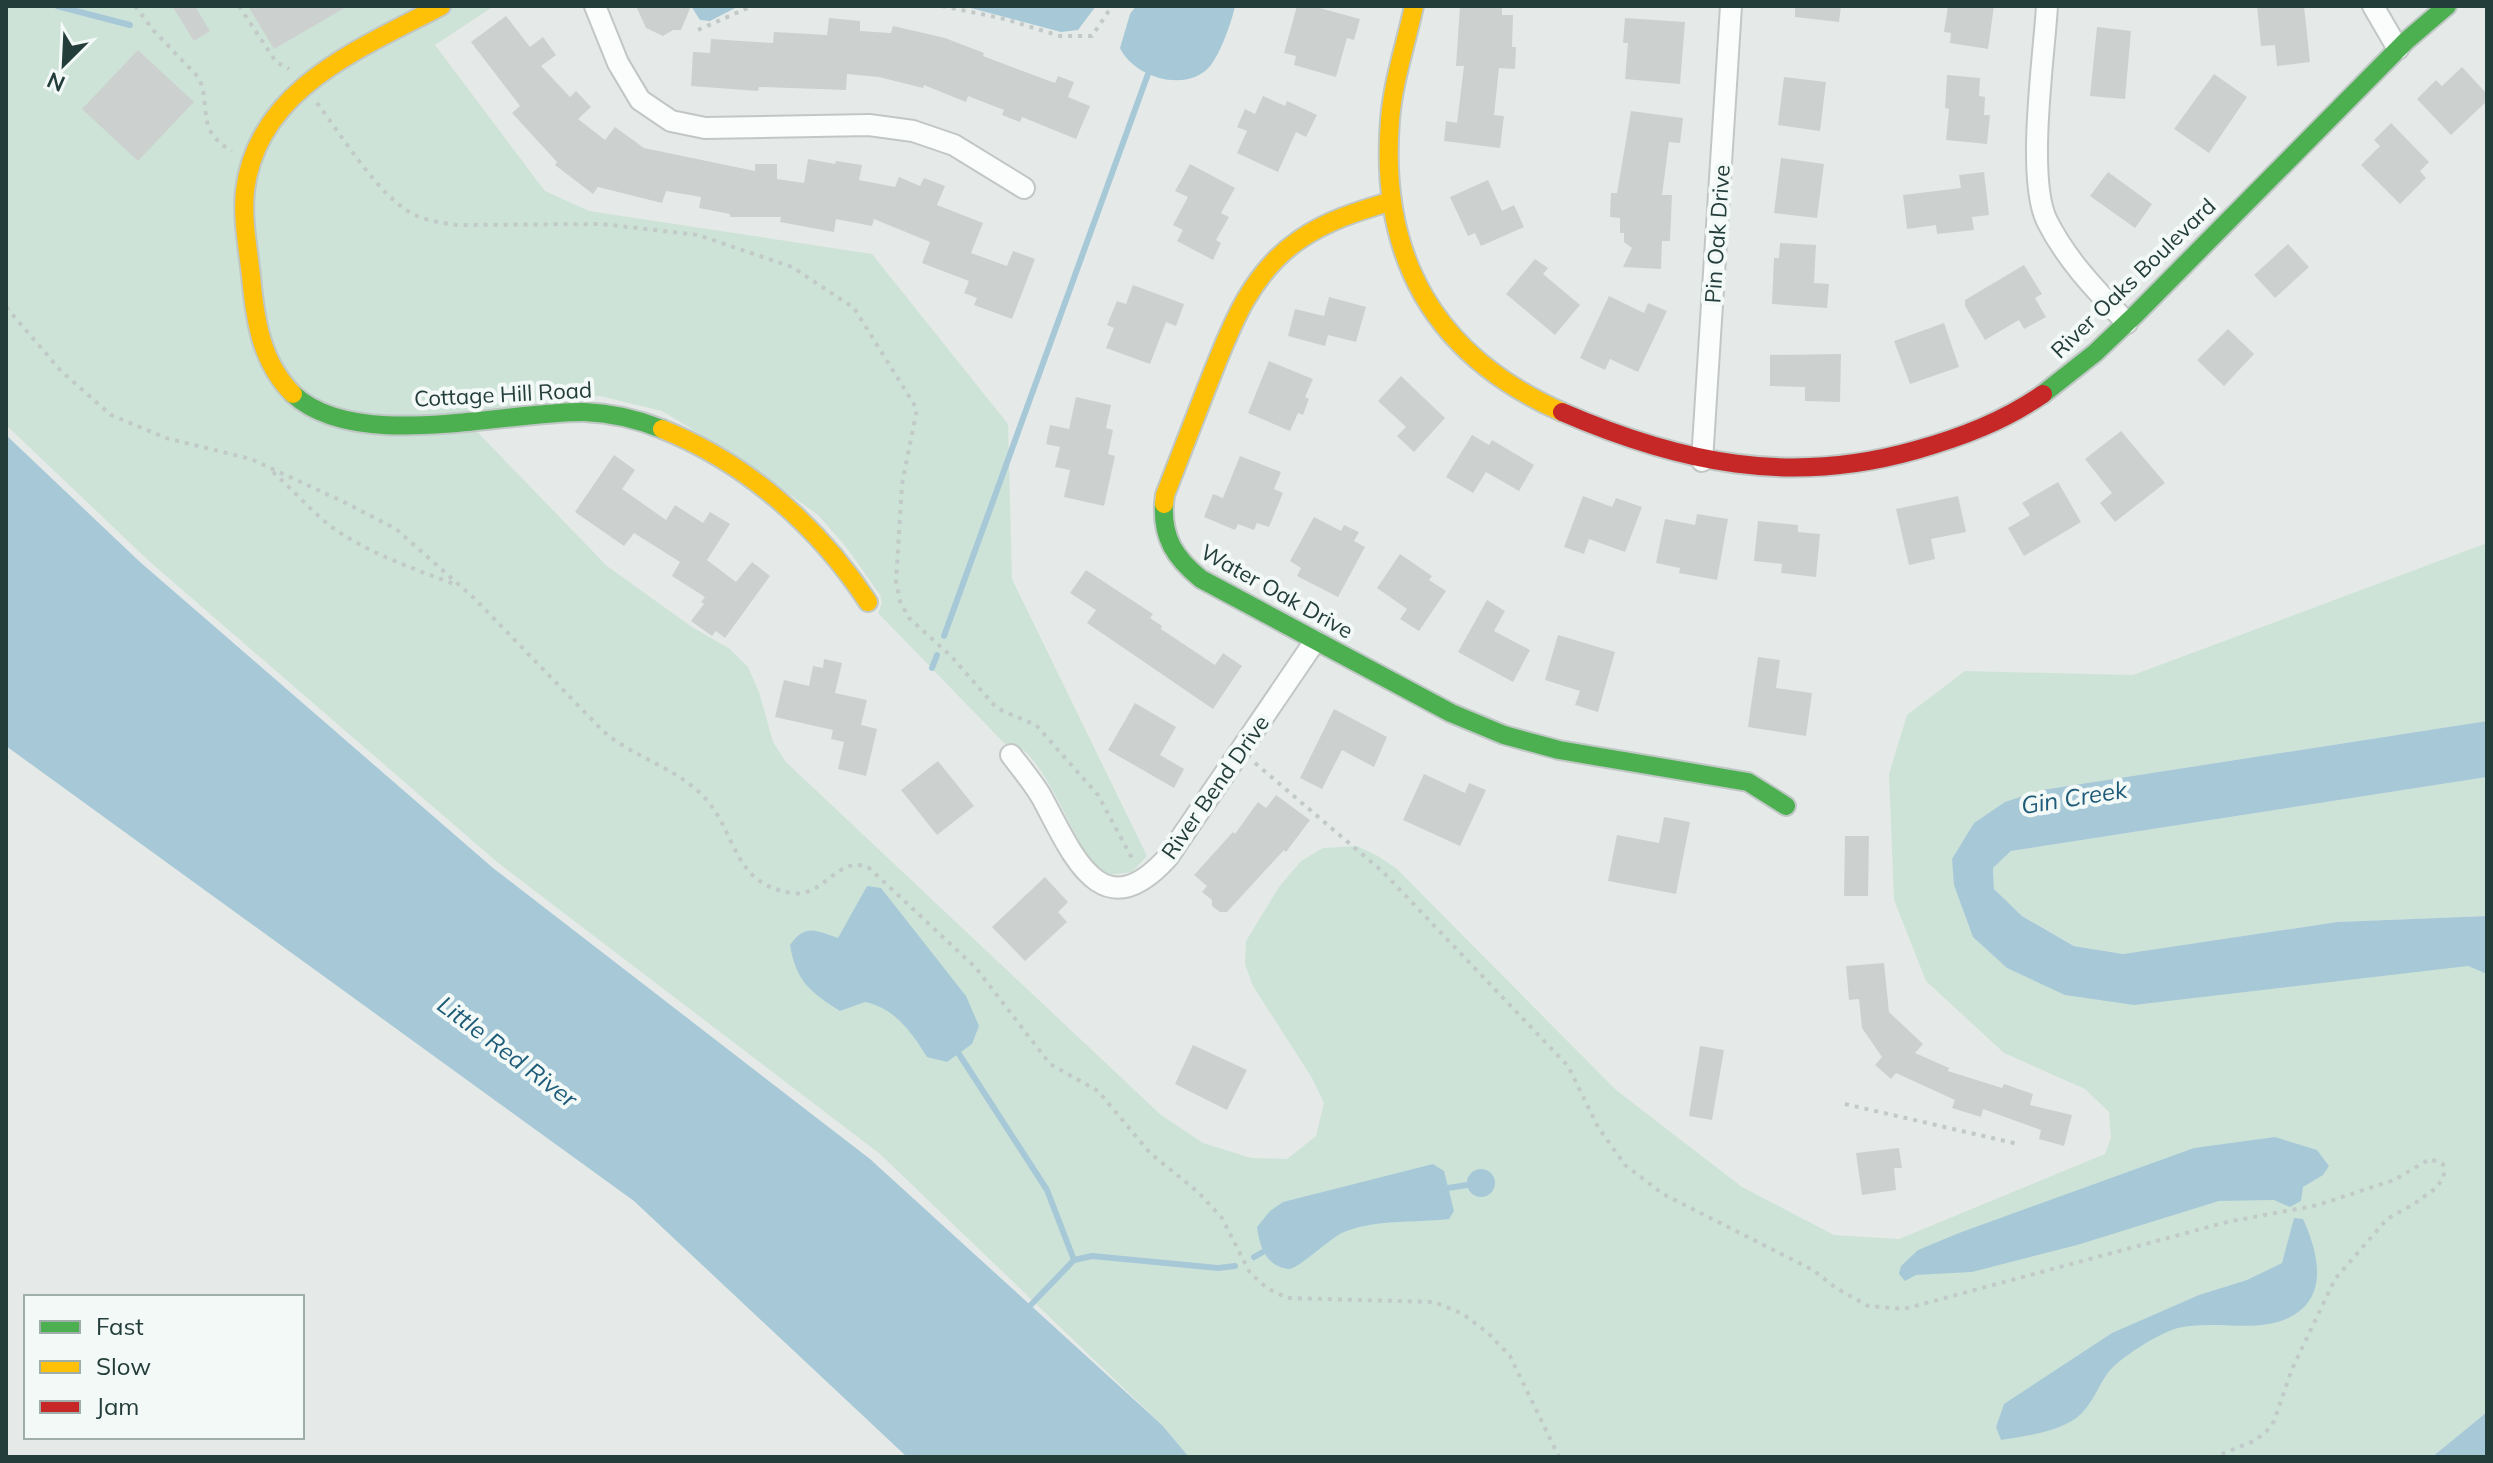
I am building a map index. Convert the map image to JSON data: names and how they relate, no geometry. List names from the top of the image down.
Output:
{
  "streets": {
    "street": [
      "Pin Oak Drive",
      "River Oaks Boulevard",
      "Cottage Hill Road",
      "Water Oak Drive",
      "River Bend Drive"
    ]
  },
  "crossings": [
    ["Pin Oak Drive", "River Oaks Boulevard"],
    ["River Oaks Boulevard", "Water Oak Drive"],
    ["Water Oak Drive", "River Bend Drive"]
  ],
  "water": ["Gin Creek", "Little Red River"],
  "legend": ["Fast", "Slow", "Jam"],
  "north": "bottom left"
}
